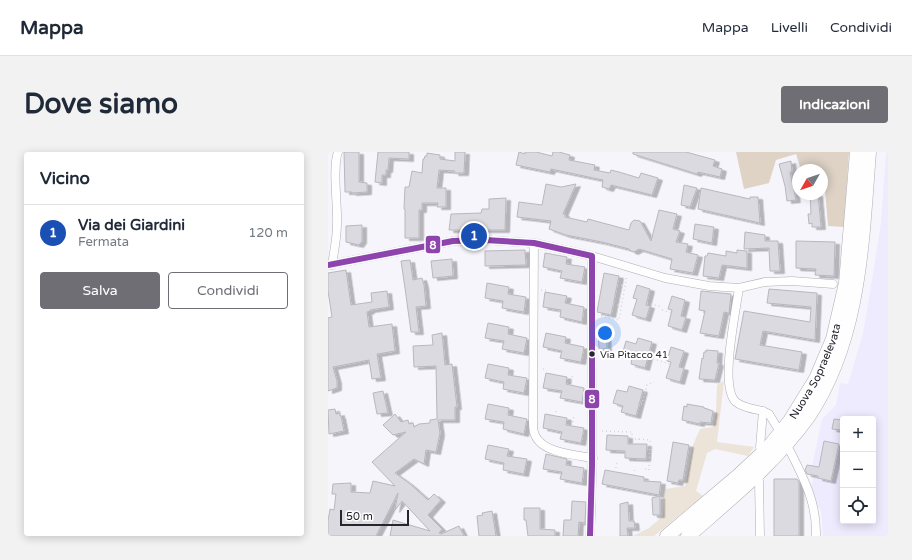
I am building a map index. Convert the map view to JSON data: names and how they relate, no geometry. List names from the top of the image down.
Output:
{
  "streets": {
    "highway": ["Nuova Sopraelevata"]
  },
  "places": ["Via Pitacco 41"],
  "lines": ["transit line 8"],
  "scale_bar": "50 m",
  "north": "bottom left",
  "page": {
    "header": "Mappa",
    "nav": ["Mappa", "Livelli", "Condividi"],
    "buttons": [
      "Indicazioni",
      ["Salva", "Condividi"]
    ],
    "title": "Dove siamo",
    "heading": "Vicino",
    "list": [
      {
        "mark": "1",
        "name": "Via dei Giardini",
        "note": "Fermata",
        "value": "120 m"
      }
    ],
    "pins": "1",
    "map_buttons": ["+", "−"],
    "scale": "50 m"
  }
}
